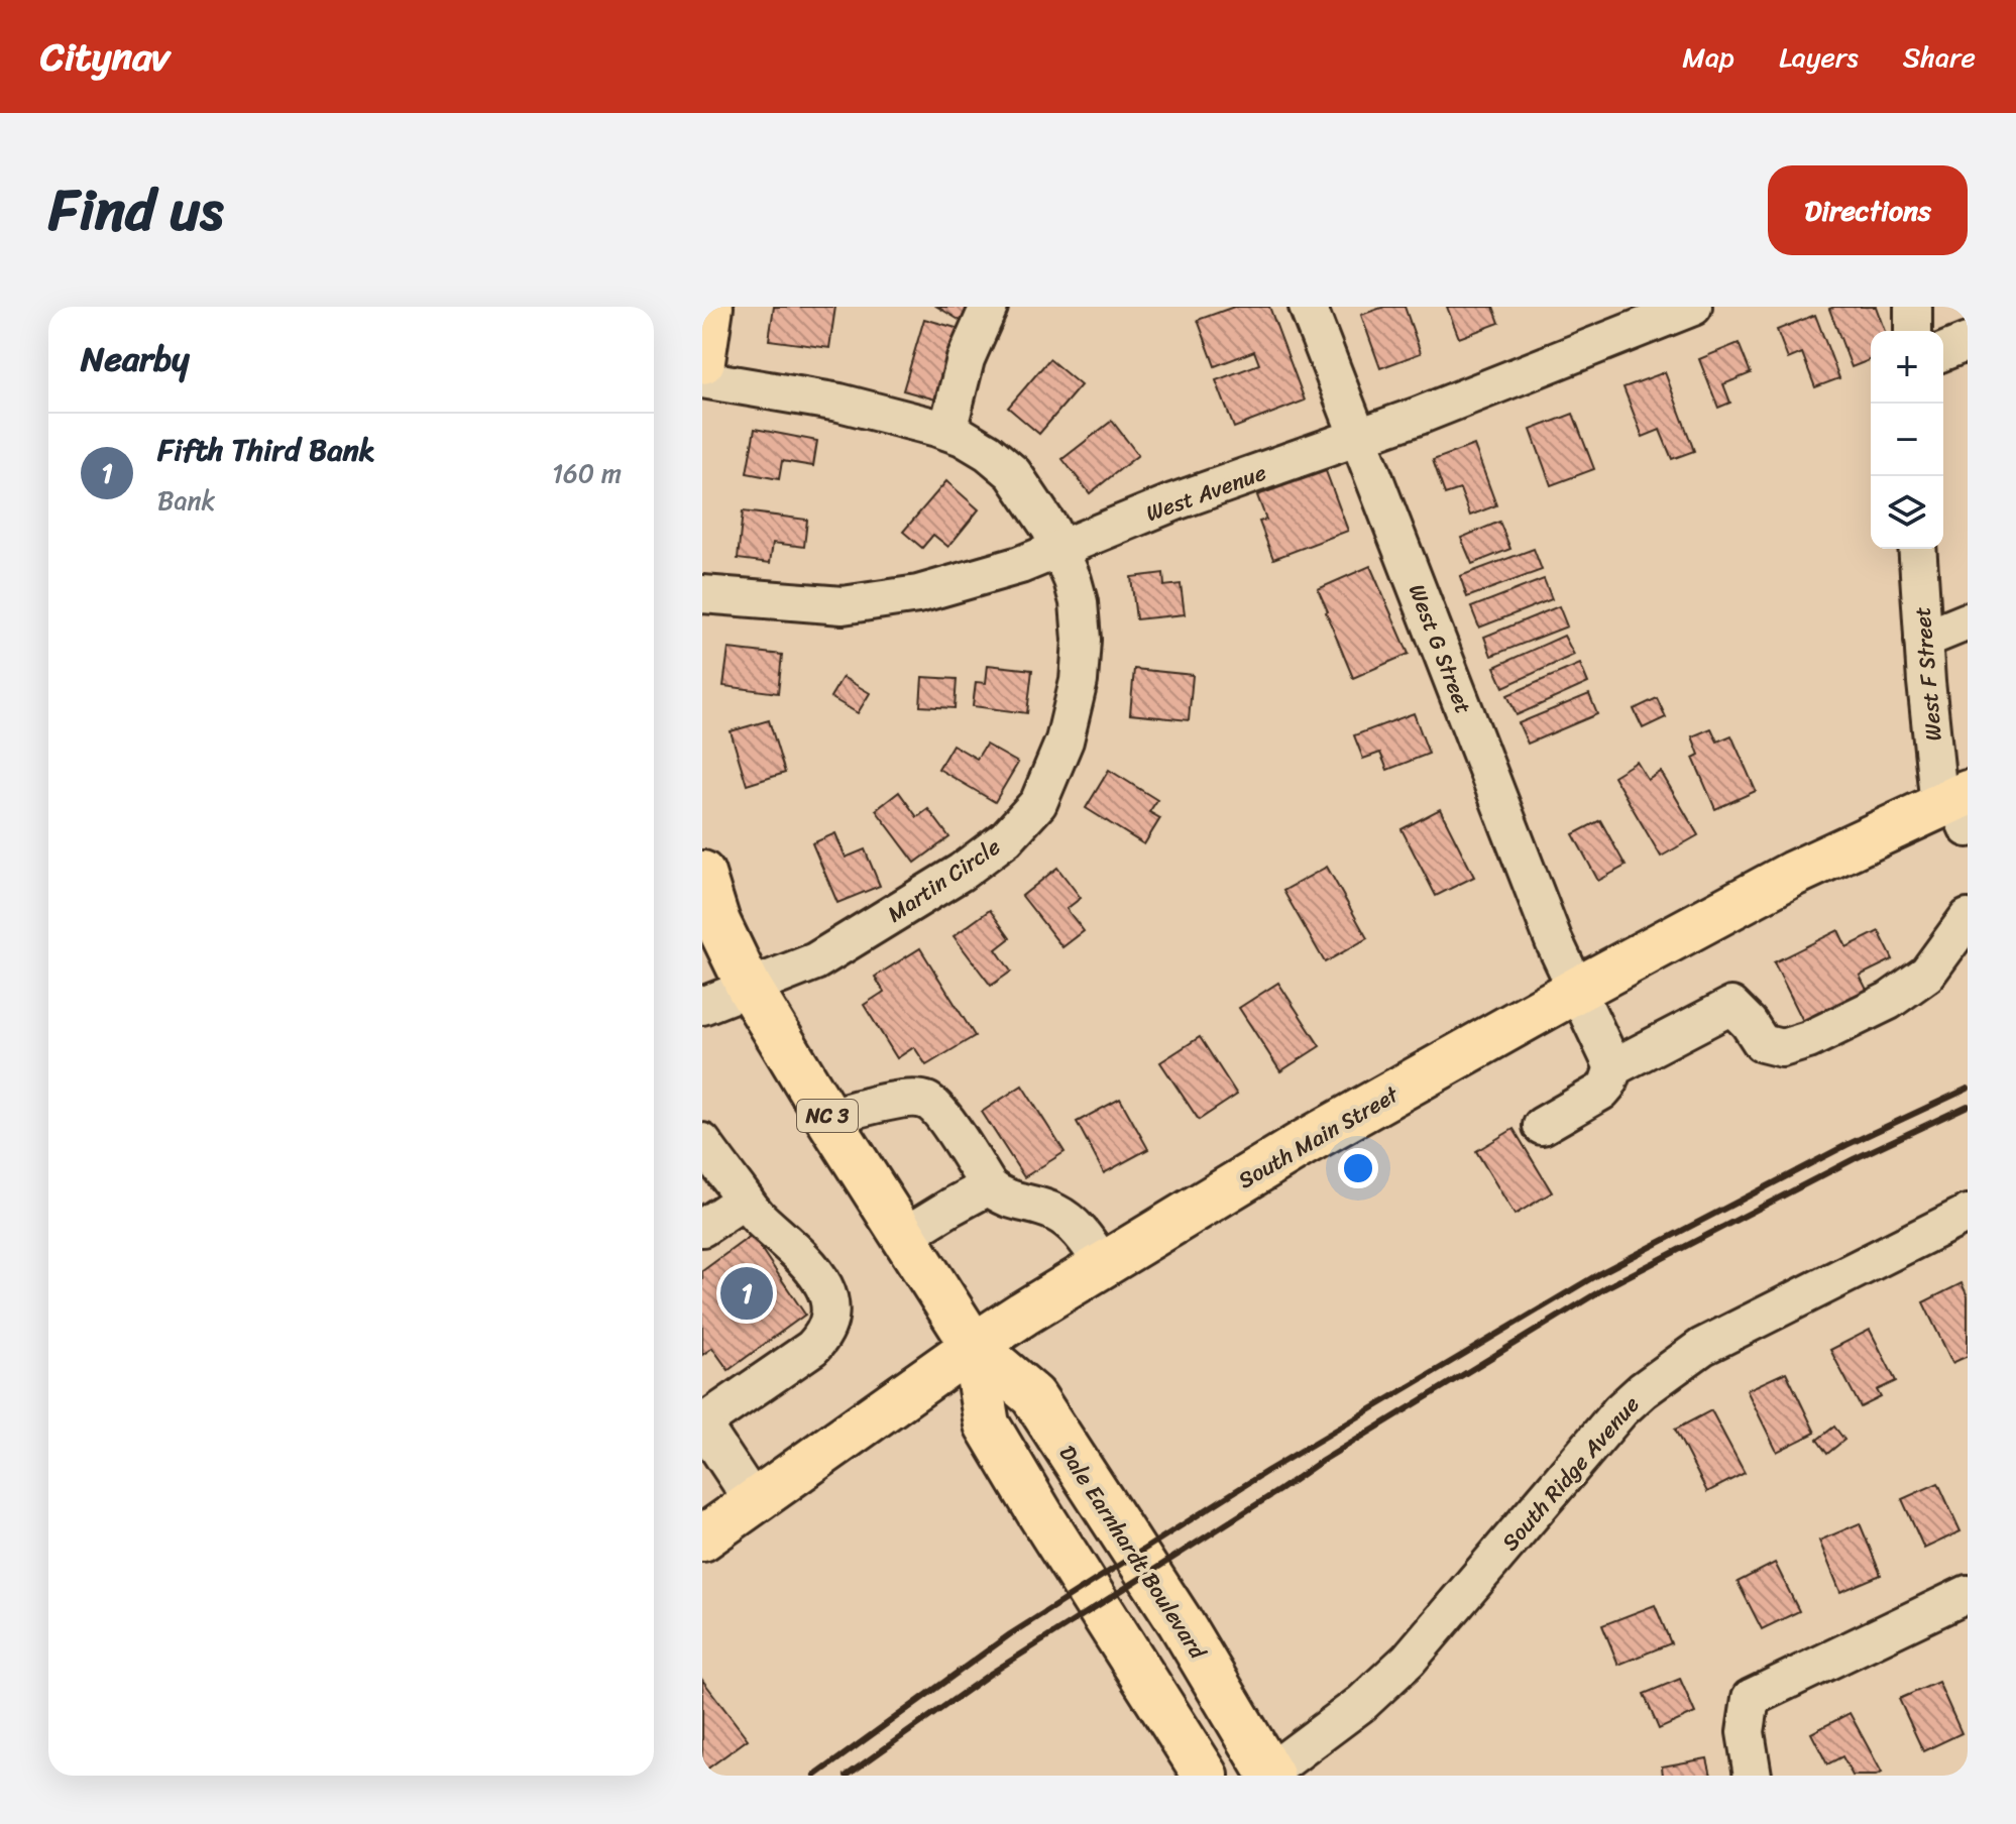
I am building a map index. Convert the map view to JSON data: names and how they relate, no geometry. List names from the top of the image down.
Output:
{
  "streets": {
    "main road": ["NC 3", "South Main Street", "Dale Earnhardt Boulevard"],
    "street": [
      "West Avenue",
      "West G Street",
      "West F Street",
      "Martin Circle",
      "South Ridge Avenue"
    ]
  },
  "crossings": [
    ["West Avenue", "West G Street"],
    ["West Avenue", "Martin Circle"],
    ["West G Street", "South Main Street"],
    ["West F Street", "South Main Street"],
    ["Martin Circle", "Dale Earnhardt Boulevard"],
    ["South Main Street", "Dale Earnhardt Boulevard"],
    ["South Ridge Avenue", "Dale Earnhardt Boulevard"]
  ],
  "page": {
    "header": "Citynav",
    "nav": ["Map", "Layers", "Share"],
    "title": "Find us",
    "buttons": "Directions",
    "heading": "Nearby",
    "map_buttons": ["+", "−"],
    "list": [
      {
        "mark": "1",
        "name": "Fifth Third Bank",
        "note": "Bank",
        "value": "160 m"
      }
    ],
    "pins": "1"
  }
}
